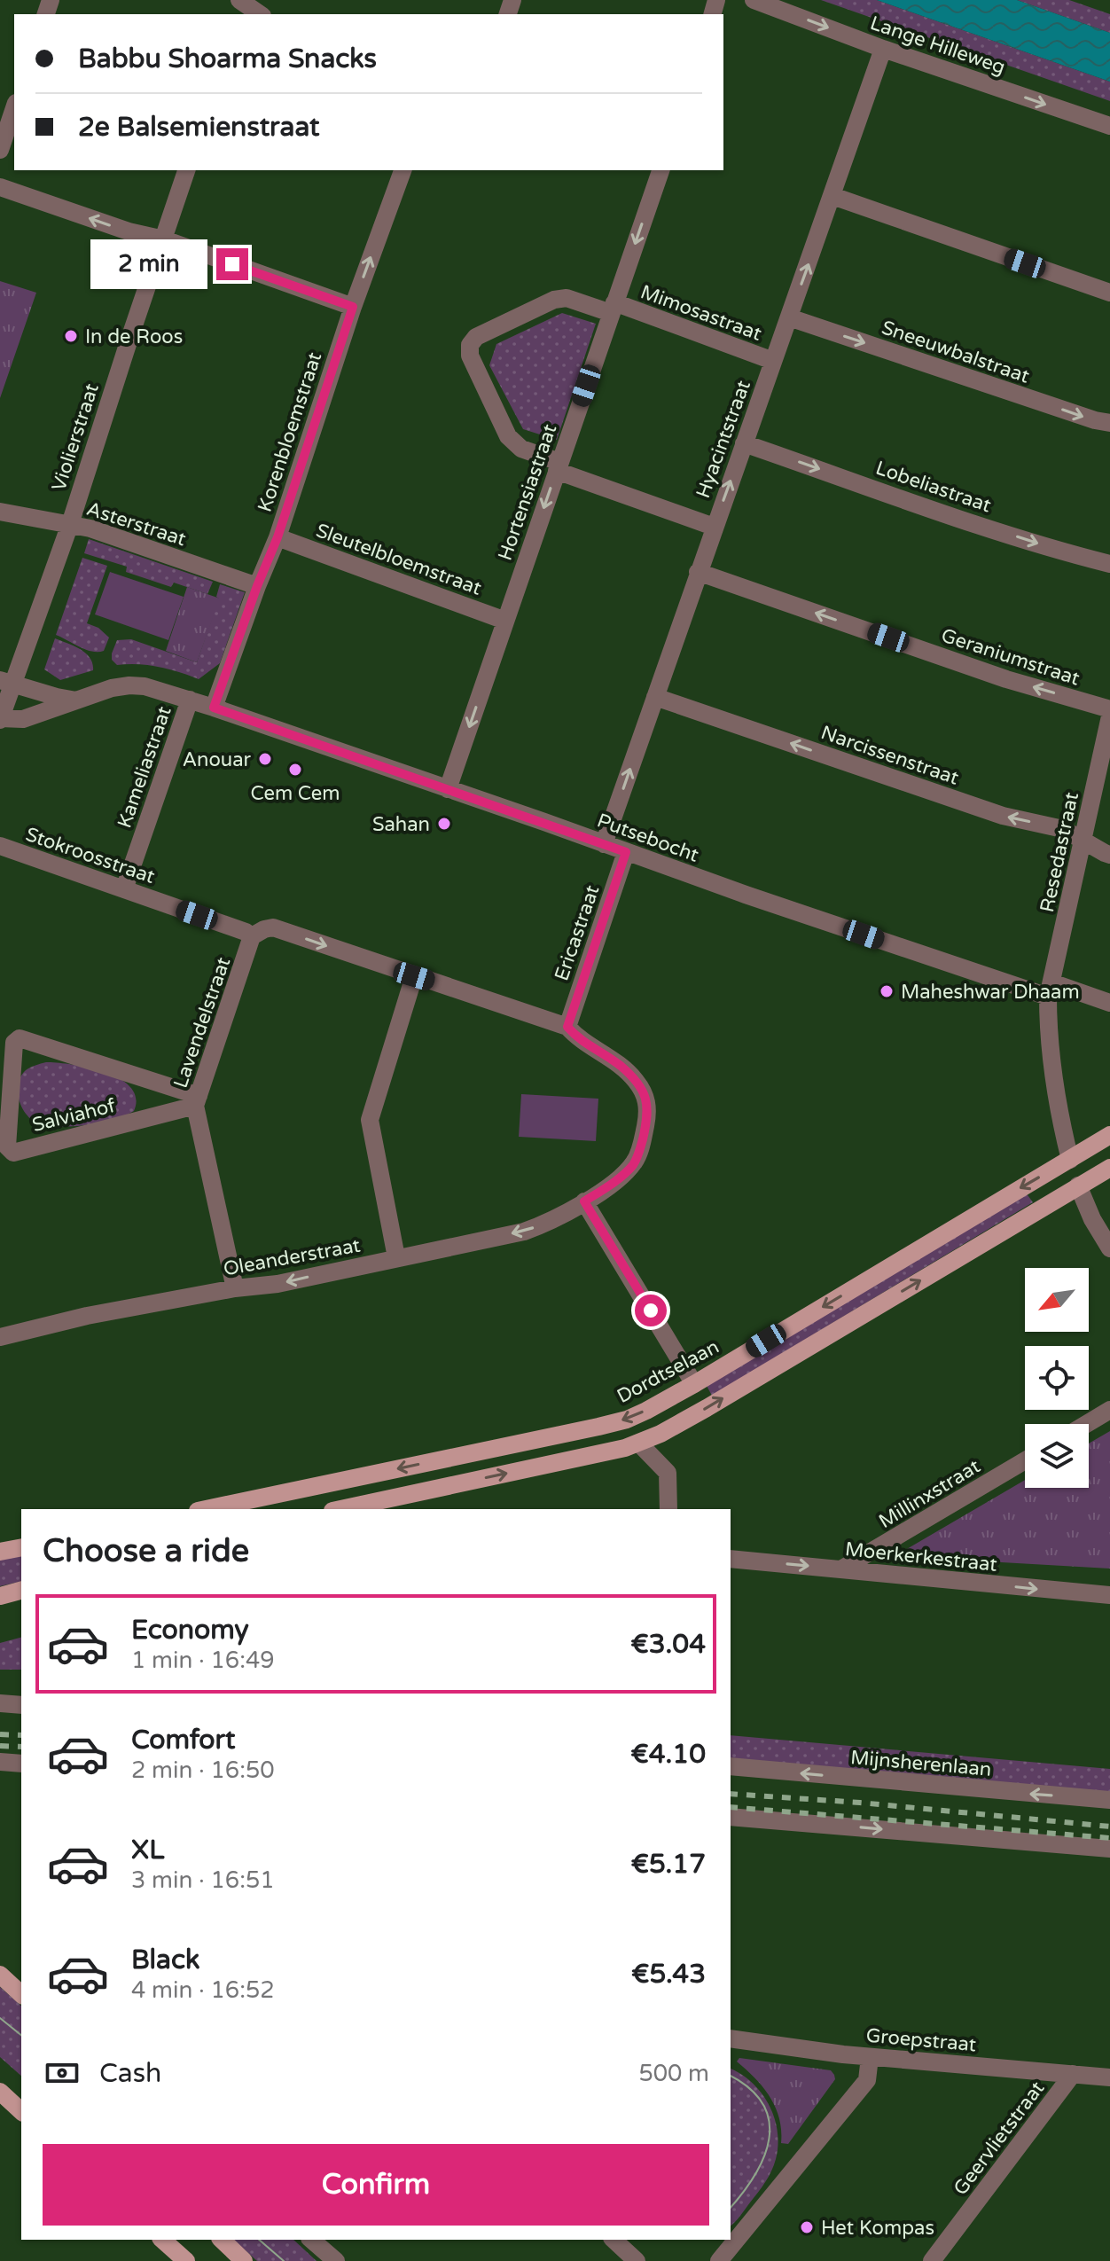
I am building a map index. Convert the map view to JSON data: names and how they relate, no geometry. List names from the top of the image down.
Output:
{
  "streets": {
    "main road": ["Dordtselaan"],
    "street": [
      "Lange Hilleweg",
      "Mimosastraat",
      "Sneeuwbalstraat",
      "Korenbloemstraat",
      "Violierstraat",
      "Hyacintstraat",
      "Lobeliastraat",
      "Hortensiastraat",
      "Asterstraat",
      "Sleutelbloemstraat",
      "Geraniumstraat",
      "Narcissenstraat",
      "Kameliastraat",
      "Putsebocht",
      "Resedastraat",
      "Stokroosstraat",
      "Ericastraat",
      "Lavendelstraat",
      "Salviahof",
      "Oleanderstraat",
      "Millinxstraat",
      "Moerkerkestraat",
      "Mijnsherenlaan",
      "Groepstraat",
      "Geervlietstraat"
    ]
  },
  "crossings": [
    ["Lange Hilleweg", "Hyacintstraat"],
    ["Mimosastraat", "Hyacintstraat"],
    ["Mimosastraat", "Hortensiastraat"],
    ["Sneeuwbalstraat", "Hyacintstraat"],
    ["Korenbloemstraat", "Asterstraat"],
    ["Korenbloemstraat", "Sleutelbloemstraat"],
    ["Korenbloemstraat", "Putsebocht"],
    ["Violierstraat", "Asterstraat"],
    ["Violierstraat", "Putsebocht"],
    ["Hyacintstraat", "Lobeliastraat"],
    ["Hyacintstraat", "Geraniumstraat"],
    ["Hyacintstraat", "Narcissenstraat"],
    ["Hyacintstraat", "Putsebocht"],
    ["Hortensiastraat", "Sleutelbloemstraat"],
    ["Hortensiastraat", "Putsebocht"],
    ["Narcissenstraat", "Resedastraat"],
    ["Kameliastraat", "Putsebocht"],
    ["Kameliastraat", "Stokroosstraat"],
    ["Putsebocht", "Resedastraat"],
    ["Putsebocht", "Ericastraat"],
    ["Stokroosstraat", "Lavendelstraat"],
    ["Ericastraat", "Oleanderstraat"],
    ["Lavendelstraat", "Salviahof"],
    ["Lavendelstraat", "Oleanderstraat"],
    ["Millinxstraat", "Moerkerkestraat"],
    ["Groepstraat", "Geervlietstraat"]
  ],
  "one_way": [
    "Hyacintstraat",
    "Lobeliastraat",
    "Hortensiastraat",
    "Geraniumstraat",
    "Narcissenstraat",
    "Oleanderstraat",
    "Moerkerkestraat"
  ],
  "places": [
    "In de Roos",
    "Anouar",
    "Cem Cem",
    "Sahan",
    "Maheshwar Dhaam",
    "Het Kompas"
  ],
  "north": "bottom left",
  "page": {
    "banner": ["Babbu Shoarma Snacks", "2e Balsemienstraat"],
    "bubble": "2 min",
    "heading": "Choose a ride",
    "list": [
      {
        "name": "Economy",
        "note": "1 min · 16:49",
        "value": "€3.04"
      },
      {
        "name": "Comfort",
        "note": "2 min · 16:50",
        "value": "€4.10"
      },
      {
        "name": "XL",
        "note": "3 min · 16:51",
        "value": "€5.17"
      },
      {
        "name": "Black",
        "note": "4 min · 16:52",
        "value": "€5.43"
      }
    ],
    "pay": ["Cash", "500 m"],
    "buttons": "Confirm"
  }
}
